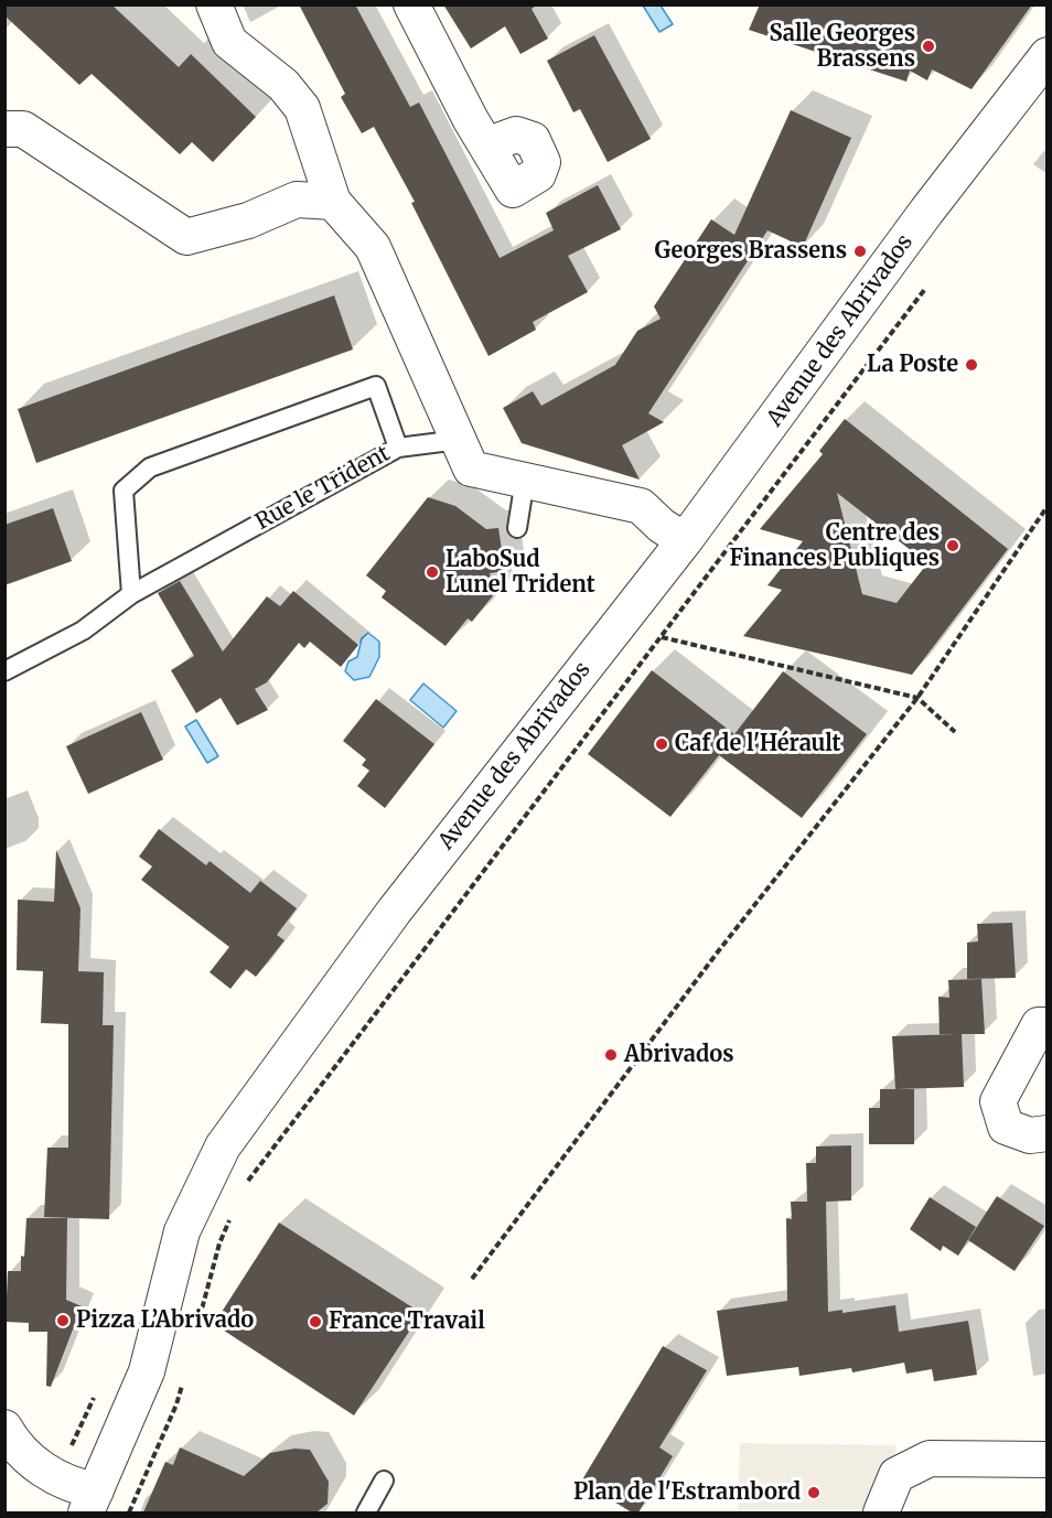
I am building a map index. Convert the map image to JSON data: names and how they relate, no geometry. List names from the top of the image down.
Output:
{
  "streets": {
    "street": ["Avenue des Abrivados"],
    "lane": ["Rue le Trident"]
  },
  "places": [
    "Salle Georges Brassens",
    "Georges Brassens",
    "La Poste",
    "Centre des Finances Publiques",
    "LaboSud Lunel Trident",
    "Caf de l'Hérault",
    "Abrivados",
    "Pizza L’Abrivado",
    "France Travail",
    "Plan de l'Estrambord"
  ]
}
